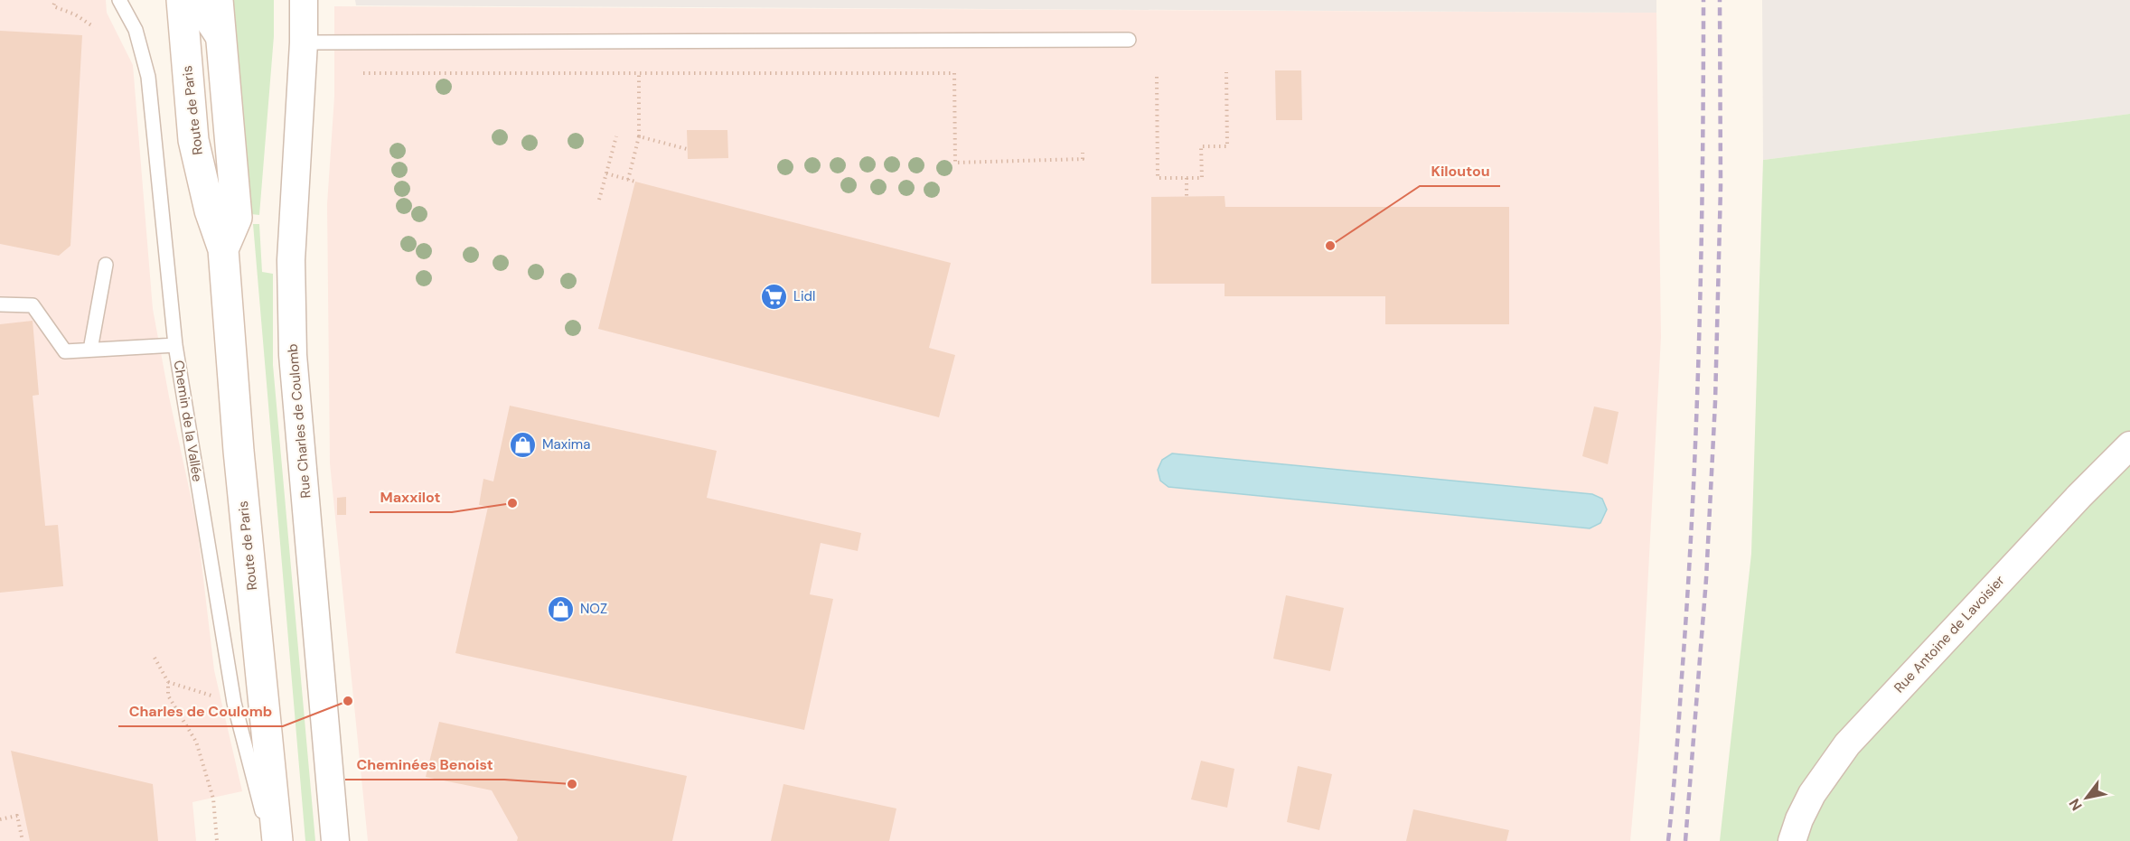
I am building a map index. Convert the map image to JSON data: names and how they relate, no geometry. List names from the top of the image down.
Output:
{
  "streets": {
    "main road": ["Route de Paris"],
    "street": ["Rue Charles de Coulomb", "Rue Antoine de Lavoisier"],
    "lane": ["Chemin de la Vallée"]
  },
  "places": {
    "other": [
      "Kiloutou",
      "Maxxilot",
      "Charles de Coulomb",
      "Cheminées Benoist"
    ],
    "supermarket": ["Lidl"],
    "shop": ["Maxima", "NOZ"]
  },
  "north": "bottom left"
}
